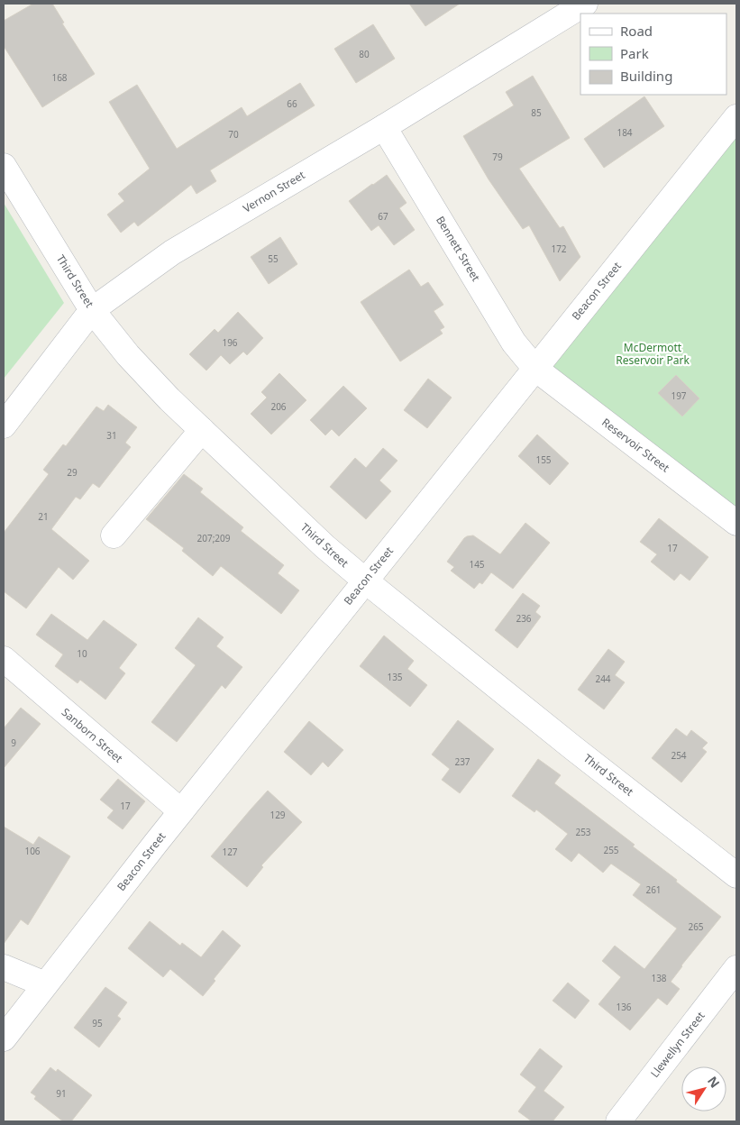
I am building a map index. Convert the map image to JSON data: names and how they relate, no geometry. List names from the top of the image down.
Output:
{
  "streets": {
    "street": [
      "Vernon Street",
      "Bennett Street",
      "Third Street",
      "Beacon Street",
      "Reservoir Street",
      "Sanborn Street",
      "Llewellyn Street"
    ]
  },
  "crossings": [
    ["Vernon Street", "Bennett Street"],
    ["Vernon Street", "Third Street"],
    ["Bennett Street", "Beacon Street"],
    ["Bennett Street", "Reservoir Street"],
    ["Third Street", "Beacon Street"],
    ["Beacon Street", "Reservoir Street"],
    ["Beacon Street", "Sanborn Street"]
  ],
  "parks": ["McDermott Reservoir Park"],
  "house_numbers": [
    "80",
    "168",
    "66",
    "85",
    "184",
    "70",
    "79",
    "67",
    "172",
    "55",
    "196",
    "197",
    "206",
    "31",
    "155",
    "29",
    "21",
    "207;209",
    "17",
    "145",
    "236",
    "10",
    "135",
    "244",
    "9",
    "254",
    "237",
    "17",
    "129",
    "253",
    "255",
    "106",
    "127",
    "261",
    "265",
    "138",
    "136",
    "95",
    "91"
  ],
  "legend": ["Road", "Park", "Building"],
  "north": "top right"
}
